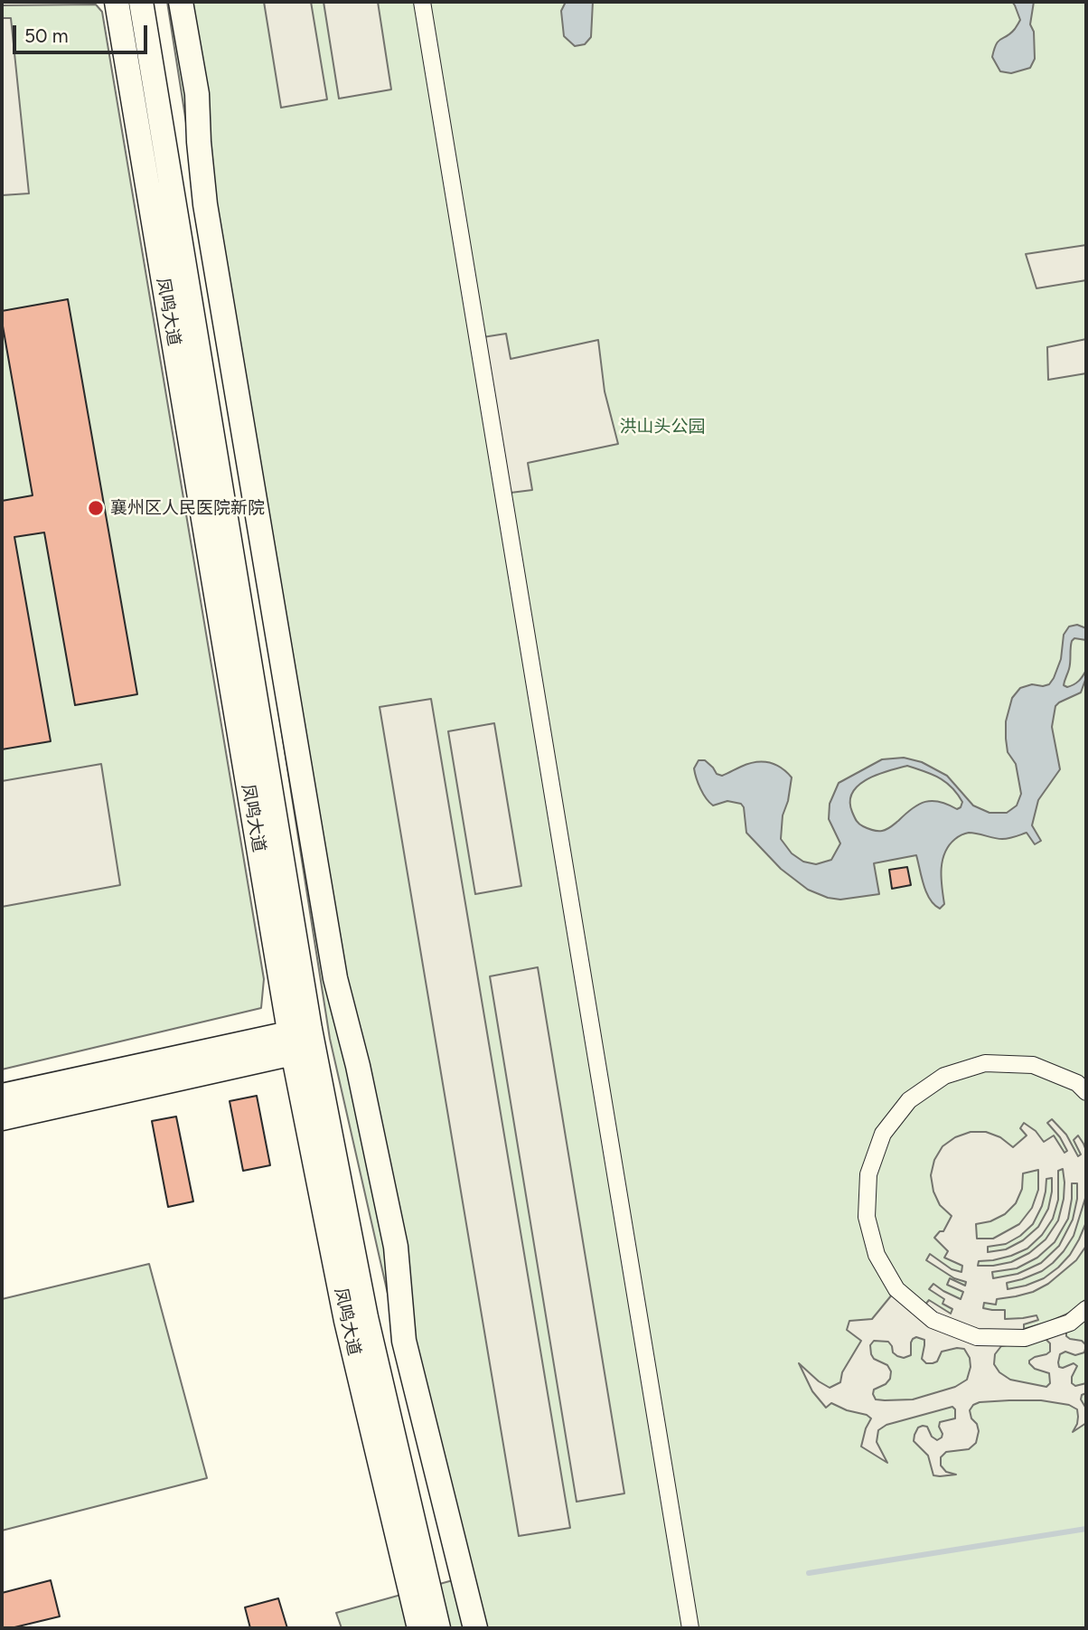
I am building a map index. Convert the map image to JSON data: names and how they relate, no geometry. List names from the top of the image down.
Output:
{
  "streets": {
    "main road": ["凤鸣大道"]
  },
  "parks": ["洪山头公园"],
  "places": ["襄州区人民医院新院"],
  "scale_bar": "50 m"
}
